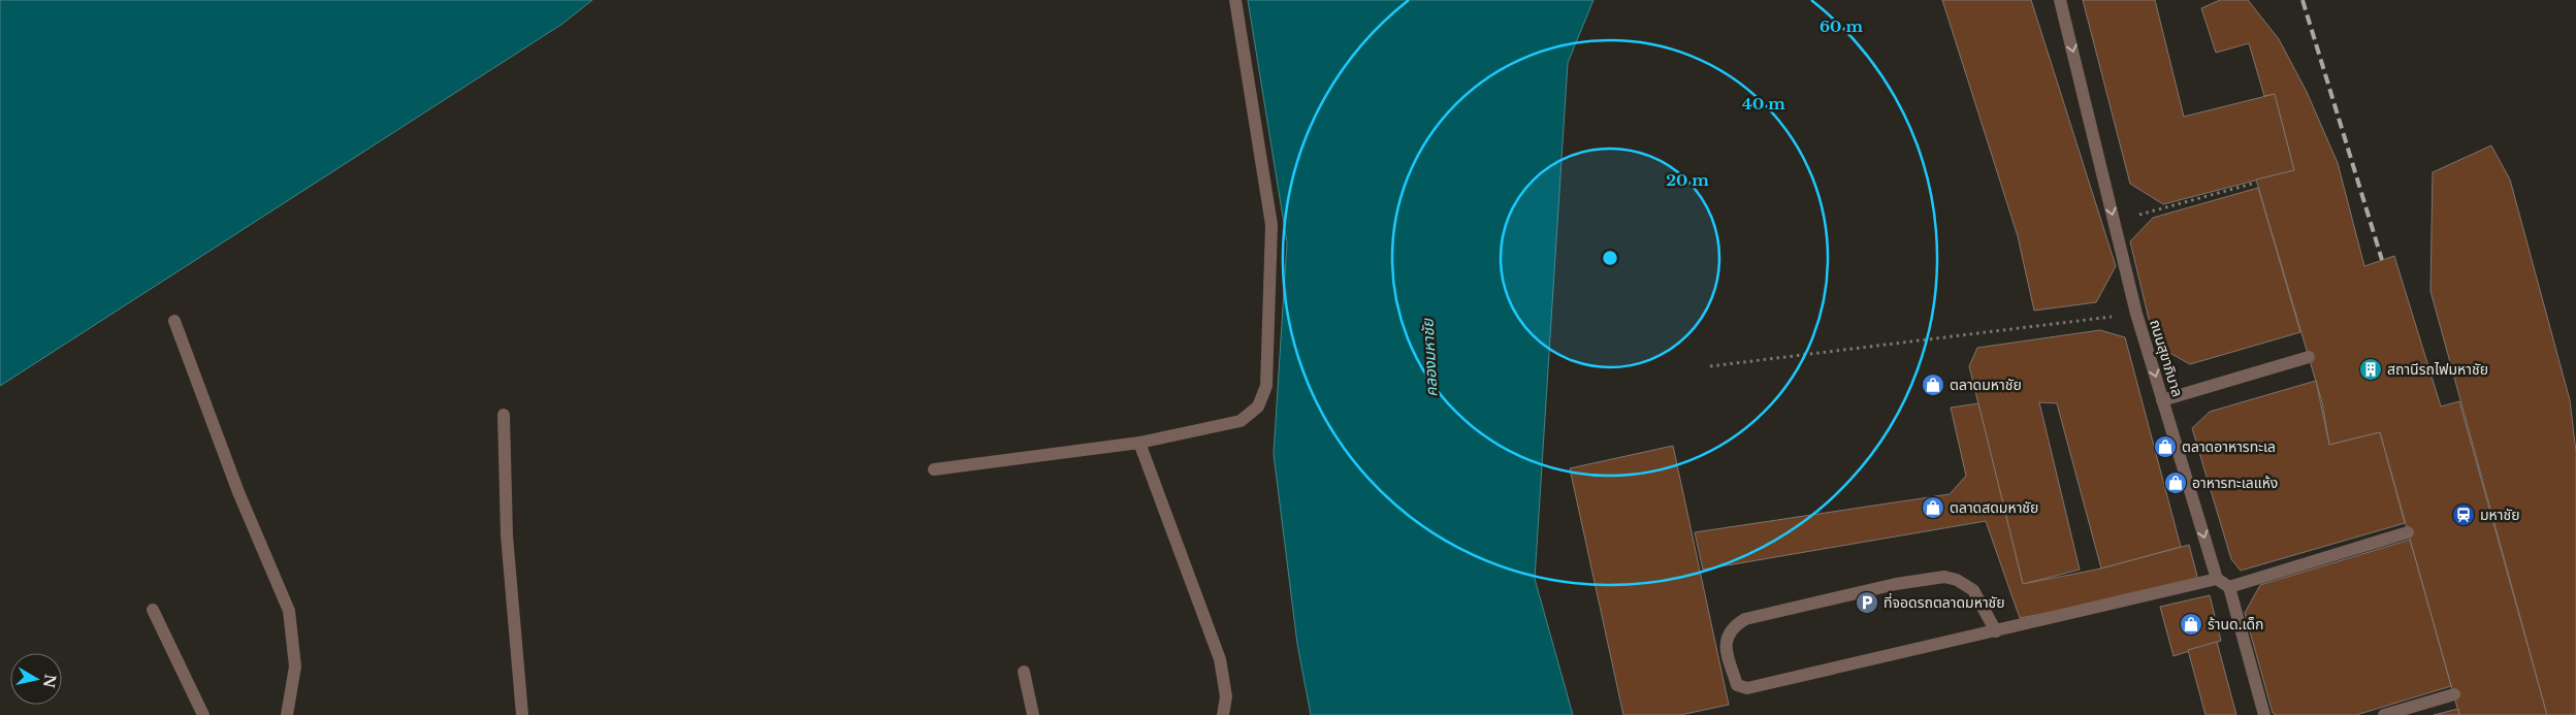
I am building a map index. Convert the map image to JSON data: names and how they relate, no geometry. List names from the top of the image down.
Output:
{
  "streets": {
    "street": ["ถนนสุขาภิบาล"]
  },
  "one_way": ["ถนนสุขาภิบาล"],
  "water": ["คลองมหาชัย"],
  "places": {
    "building": ["สถานีรถไฟมหาชัย"],
    "shop": [
      "ตลาดมหาชัย",
      "ตลาดอาหารทะเล",
      "อาหารทะเลแห้ง",
      "ตลาดสดมหาชัย",
      "ร้านด.เด็ก"
    ],
    "station": ["มหาชัย"],
    "parking": ["ที่จอดรถตลาดมหาชัย"]
  },
  "north": "right",
  "rings": ["60 m", "40 m", "20 m"]
}
